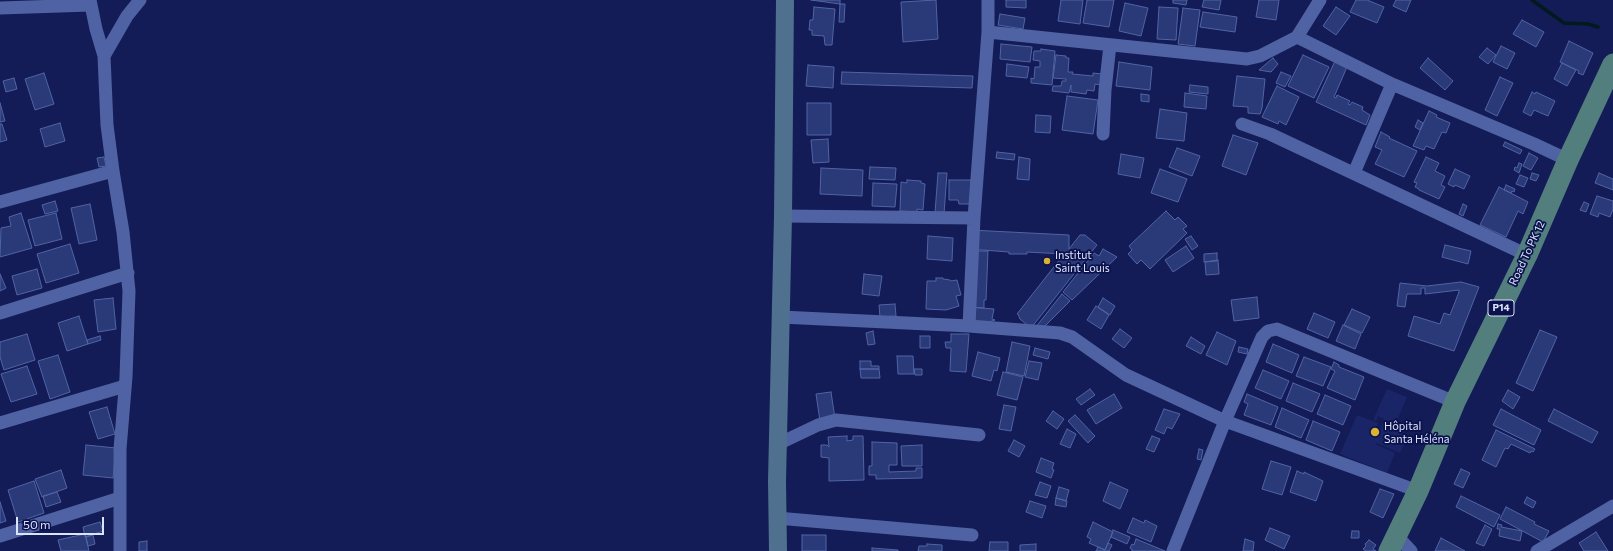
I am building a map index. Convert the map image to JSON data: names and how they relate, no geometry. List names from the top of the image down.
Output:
{
  "streets": {
    "main road": ["Road To PK 12", "P14"]
  },
  "places": ["Institut Saint Louis", "Hôpital Santa Héléna"],
  "scale_bar": "50 m"
}
